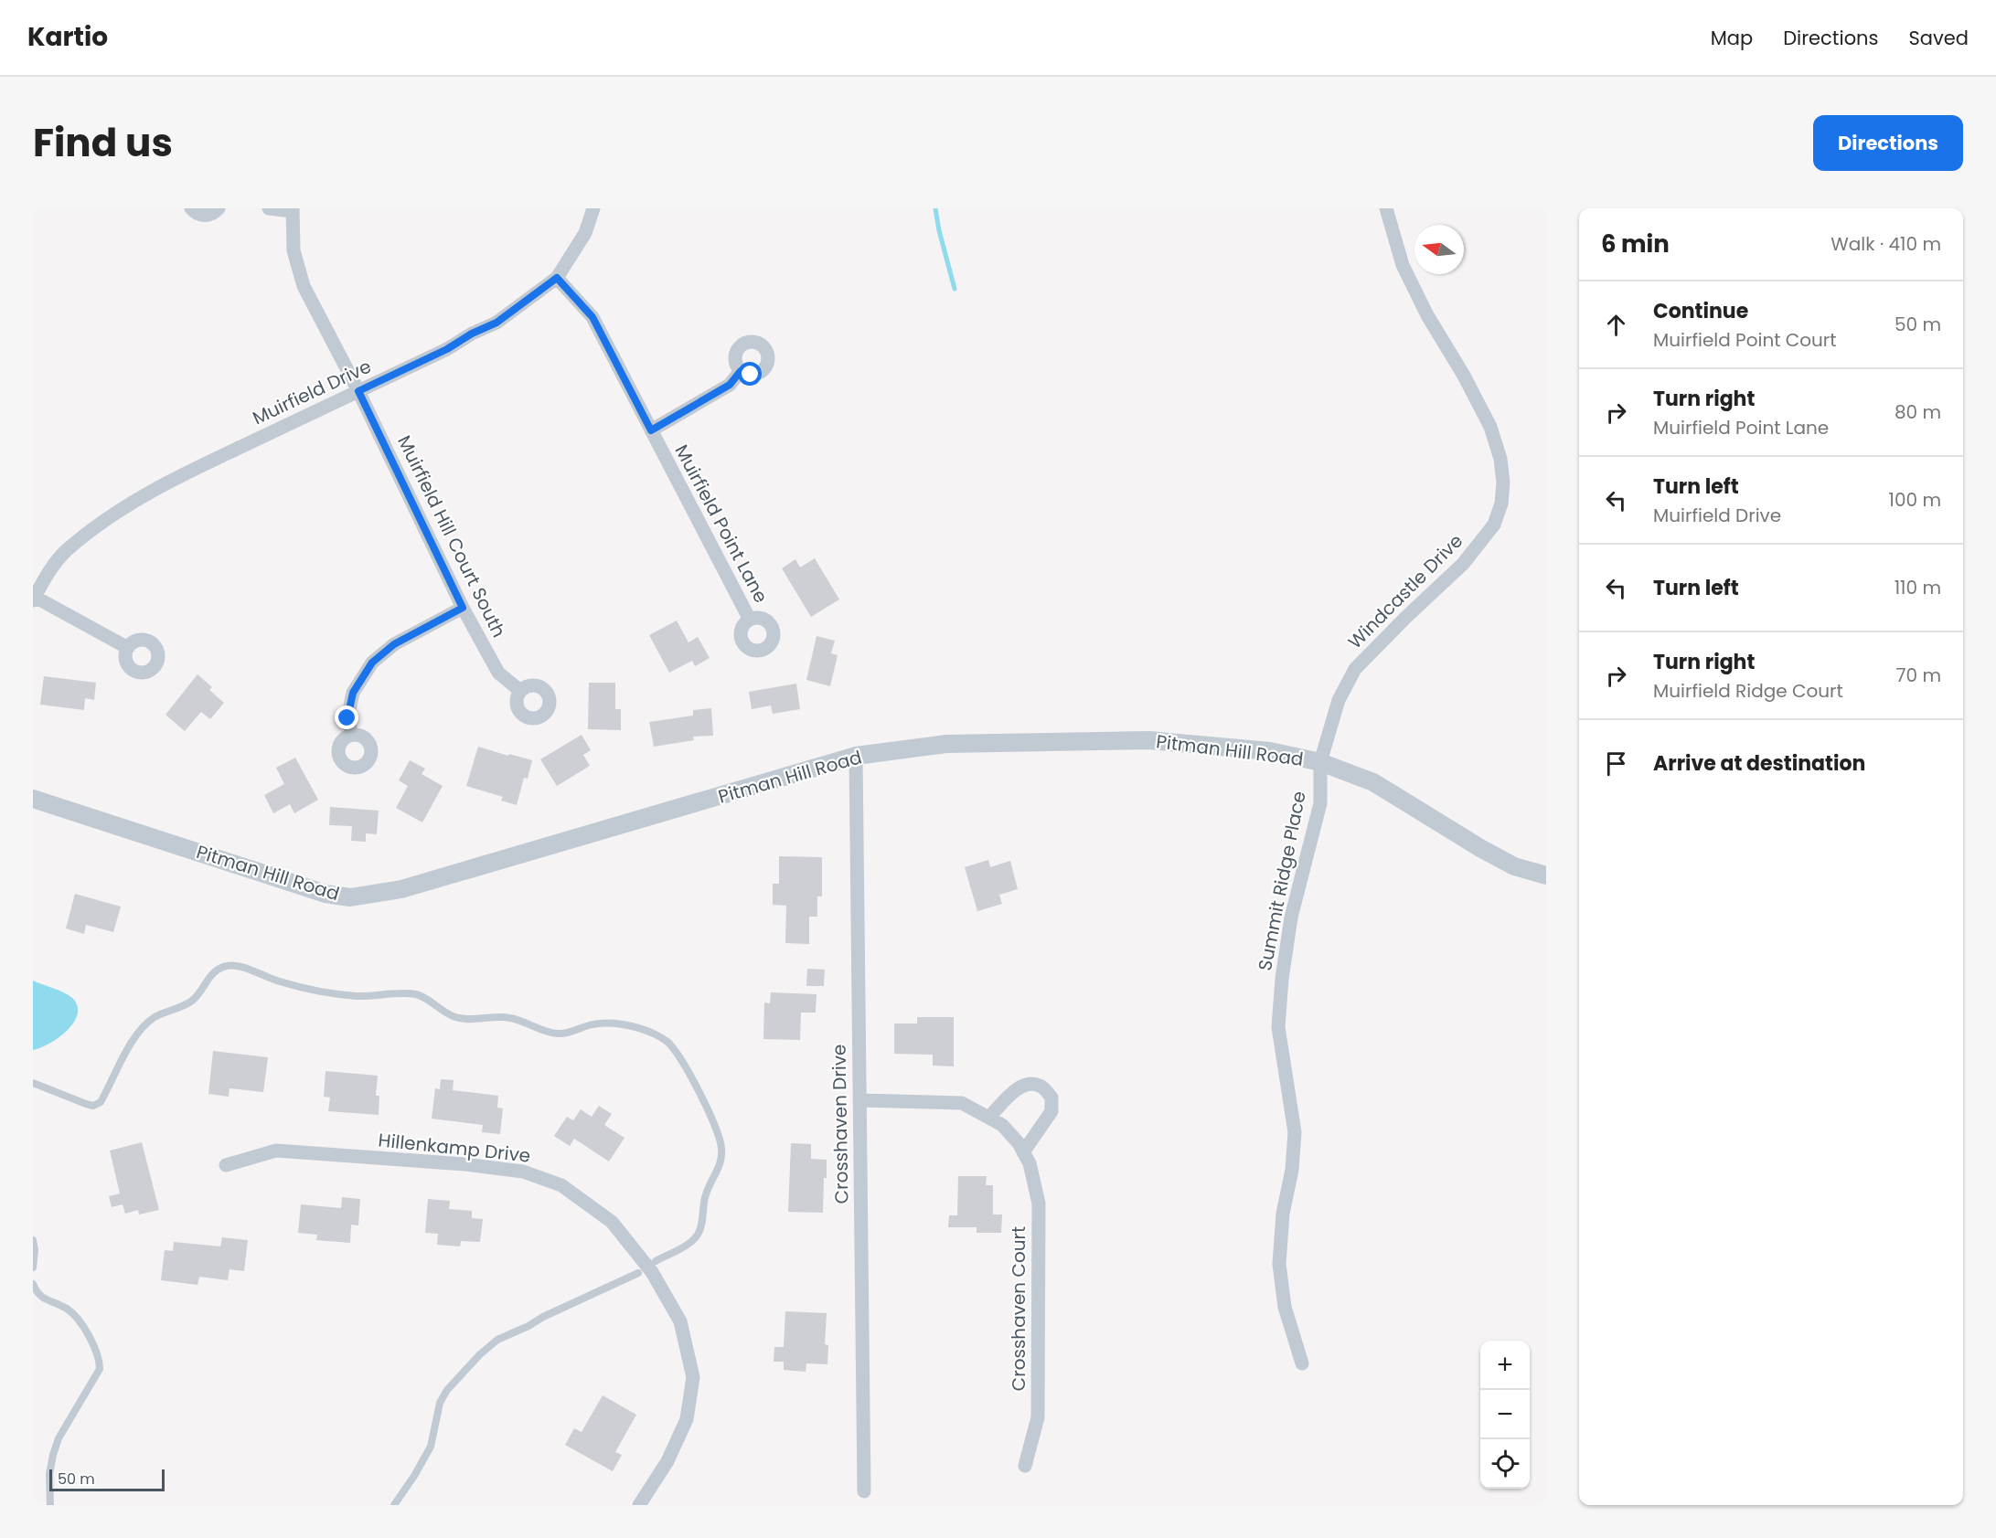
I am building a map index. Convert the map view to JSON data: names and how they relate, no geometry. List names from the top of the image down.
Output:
{
  "streets": {
    "street": [
      "Muirfield Drive",
      "Muirfield Point Lane",
      "Muirfield Hill Court South",
      "Windcastle Drive",
      "Pitman Hill Road",
      "Summit Ridge Place",
      "Crosshaven Drive",
      "Hillenkamp Drive",
      "Crosshaven Court"
    ]
  },
  "crossings": [
    ["Muirfield Drive", "Muirfield Point Lane"],
    ["Muirfield Drive", "Muirfield Hill Court South"],
    ["Windcastle Drive", "Pitman Hill Road"],
    ["Windcastle Drive", "Summit Ridge Place"],
    ["Pitman Hill Road", "Summit Ridge Place"],
    ["Pitman Hill Road", "Crosshaven Drive"],
    ["Crosshaven Drive", "Crosshaven Court"]
  ],
  "scale_bar": "50 m",
  "north": "left",
  "page": {
    "header": "Kartio",
    "nav": ["Map", "Directions", "Saved"],
    "title": "Find us",
    "buttons": "Directions",
    "heading": ["6 min", "Walk · 410 m"],
    "list": [
      ["Continue", "Muirfield Point Court", "50 m"],
      ["Turn right", "Muirfield Point Lane", "80 m"],
      ["Turn left", "Muirfield Drive", "100 m"],
      ["Turn left", "110 m"],
      ["Turn right", "Muirfield Ridge Court", "70 m"],
      "Arrive at destination"
    ],
    "map_buttons": ["+", "−"],
    "scale": "50 m"
  }
}
